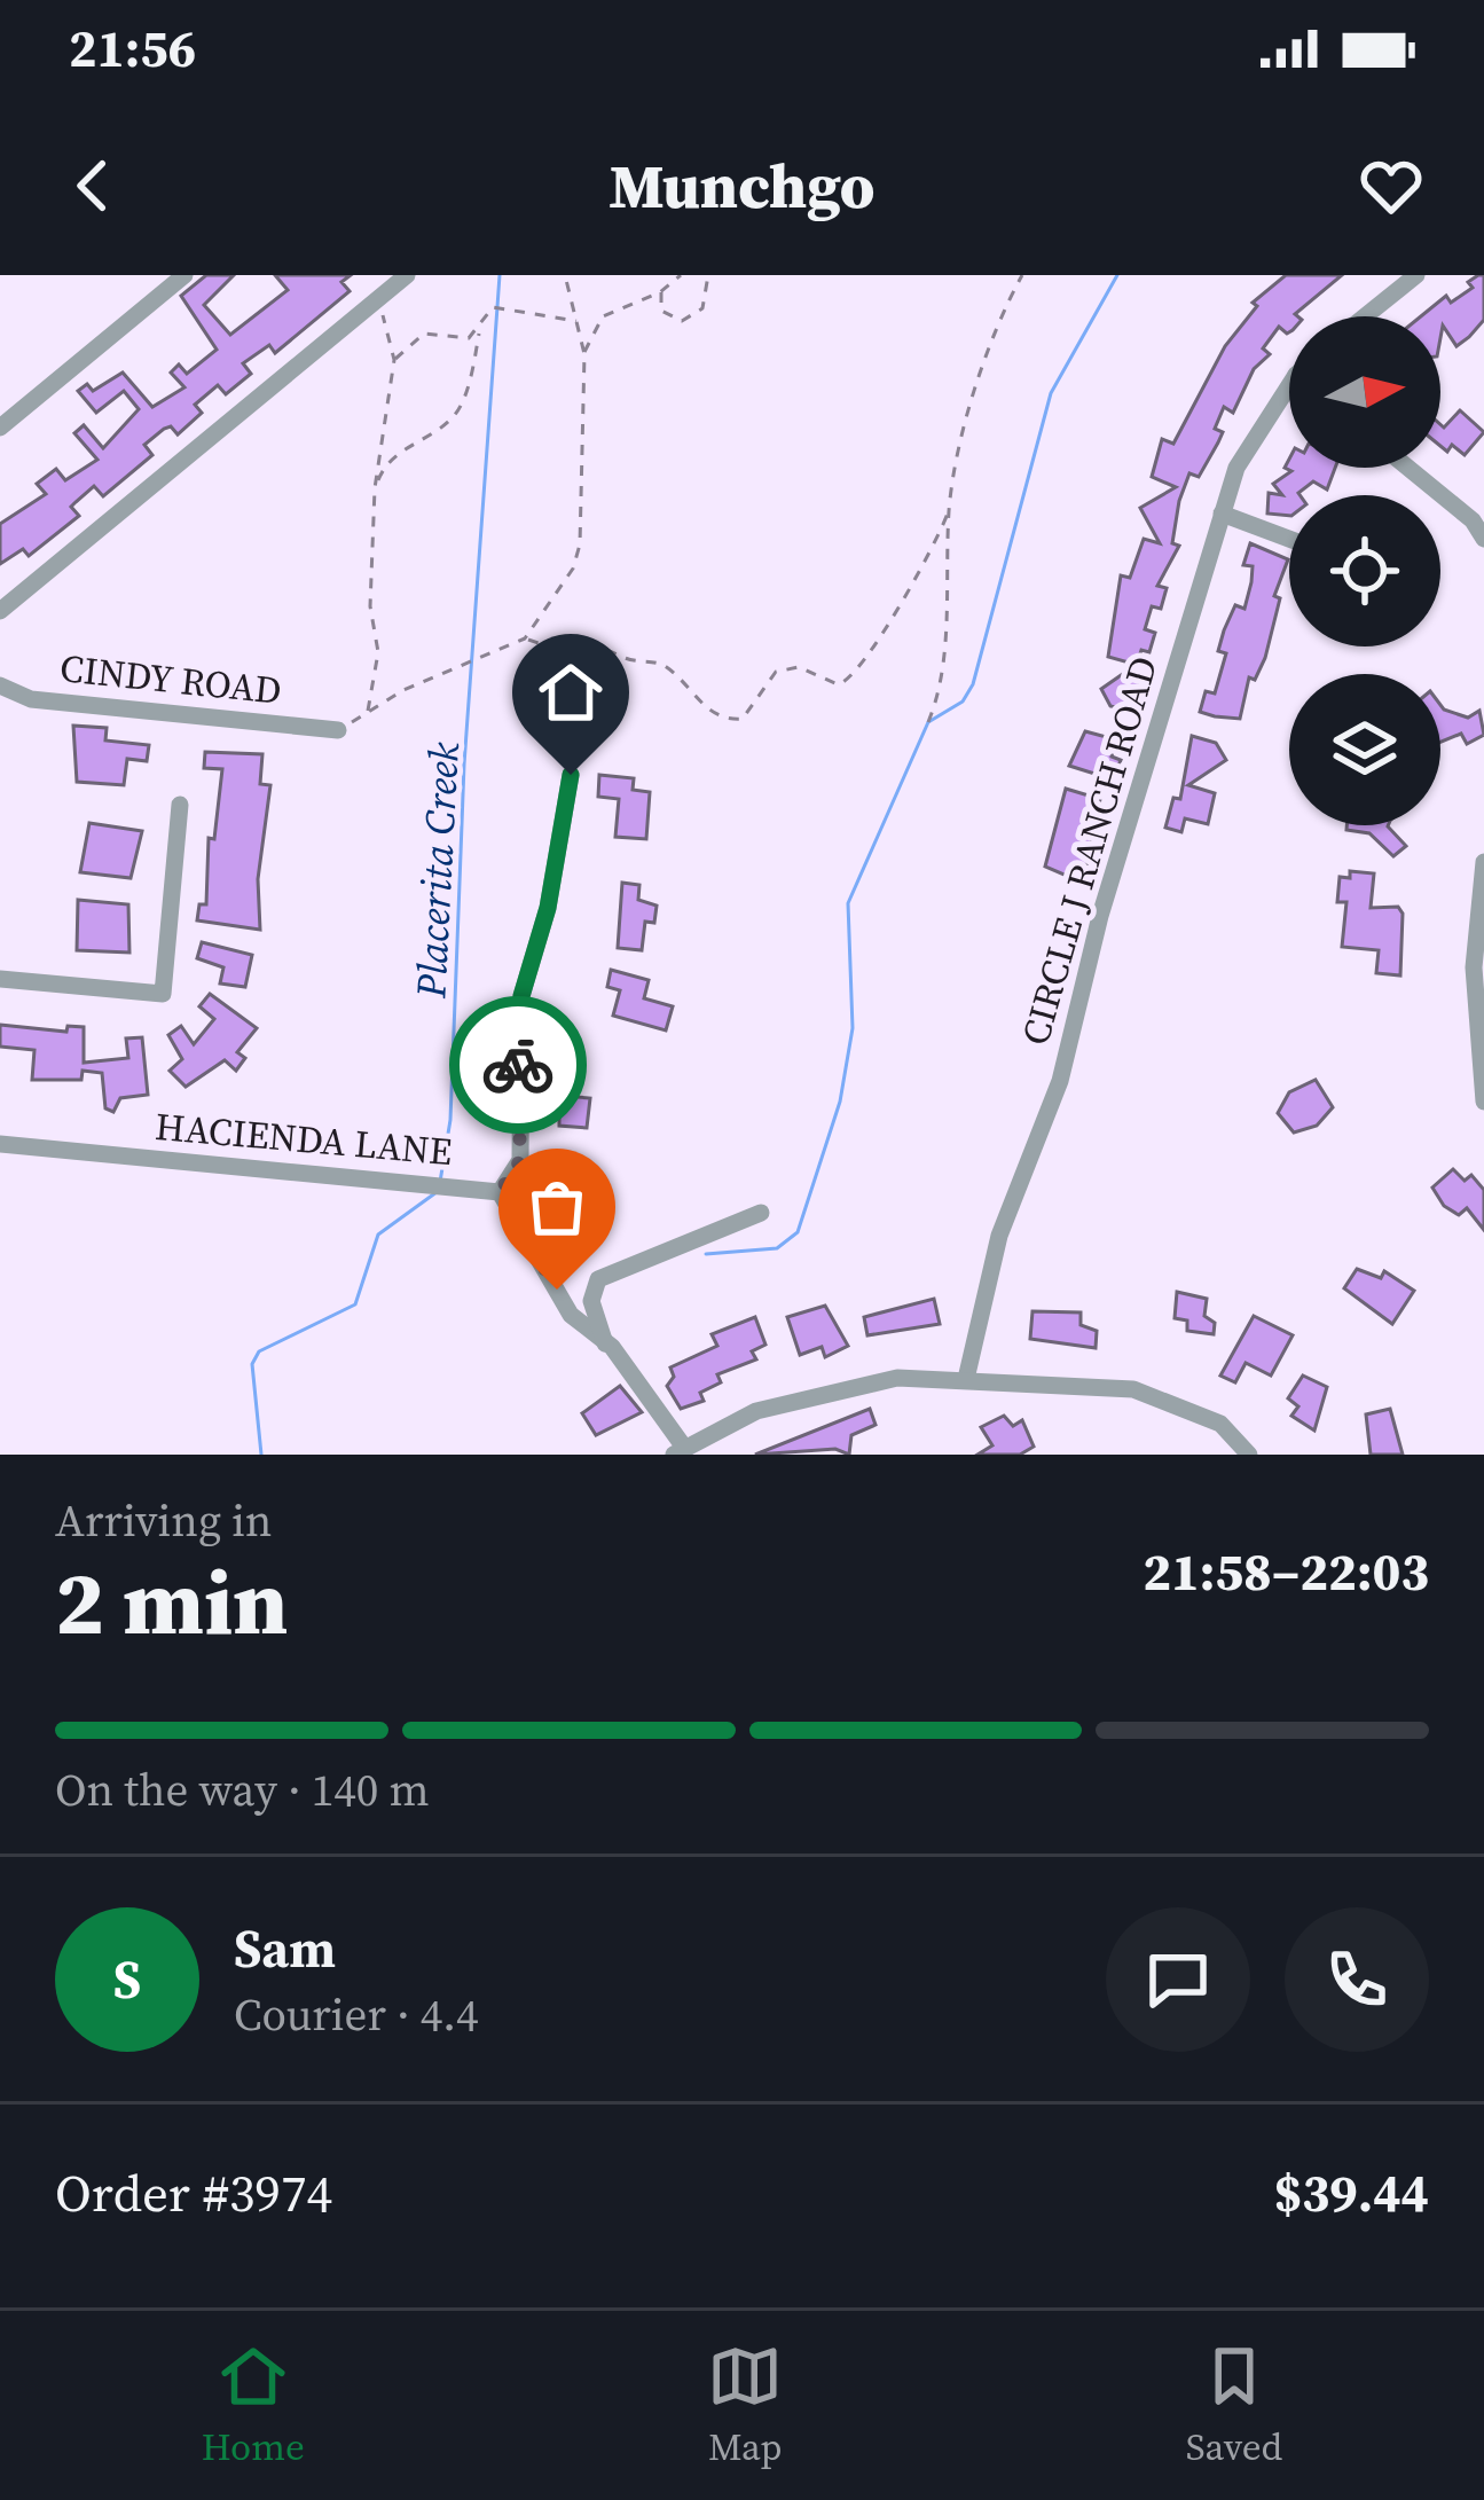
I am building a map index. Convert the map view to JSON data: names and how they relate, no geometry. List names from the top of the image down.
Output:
{
  "streets": {
    "street": ["CINDY ROAD", "CIRCLE J RANCH ROAD", "HACIENDA LANE"]
  },
  "water": ["Placerita Creek"],
  "north": "right",
  "page": {
    "status": "21:56",
    "header": "Munchgo",
    "heading": ["2 min", "Arriving in", "21:58–22:03"],
    "panel": [
      "Sam",
      "Courier · 4.4",
      "Order #3974",
      "$39.44"
    ],
    "bar": "On the way · 140 m",
    "round": "S",
    "tabs": ["Home", "Map", "Saved"]
  }
}
